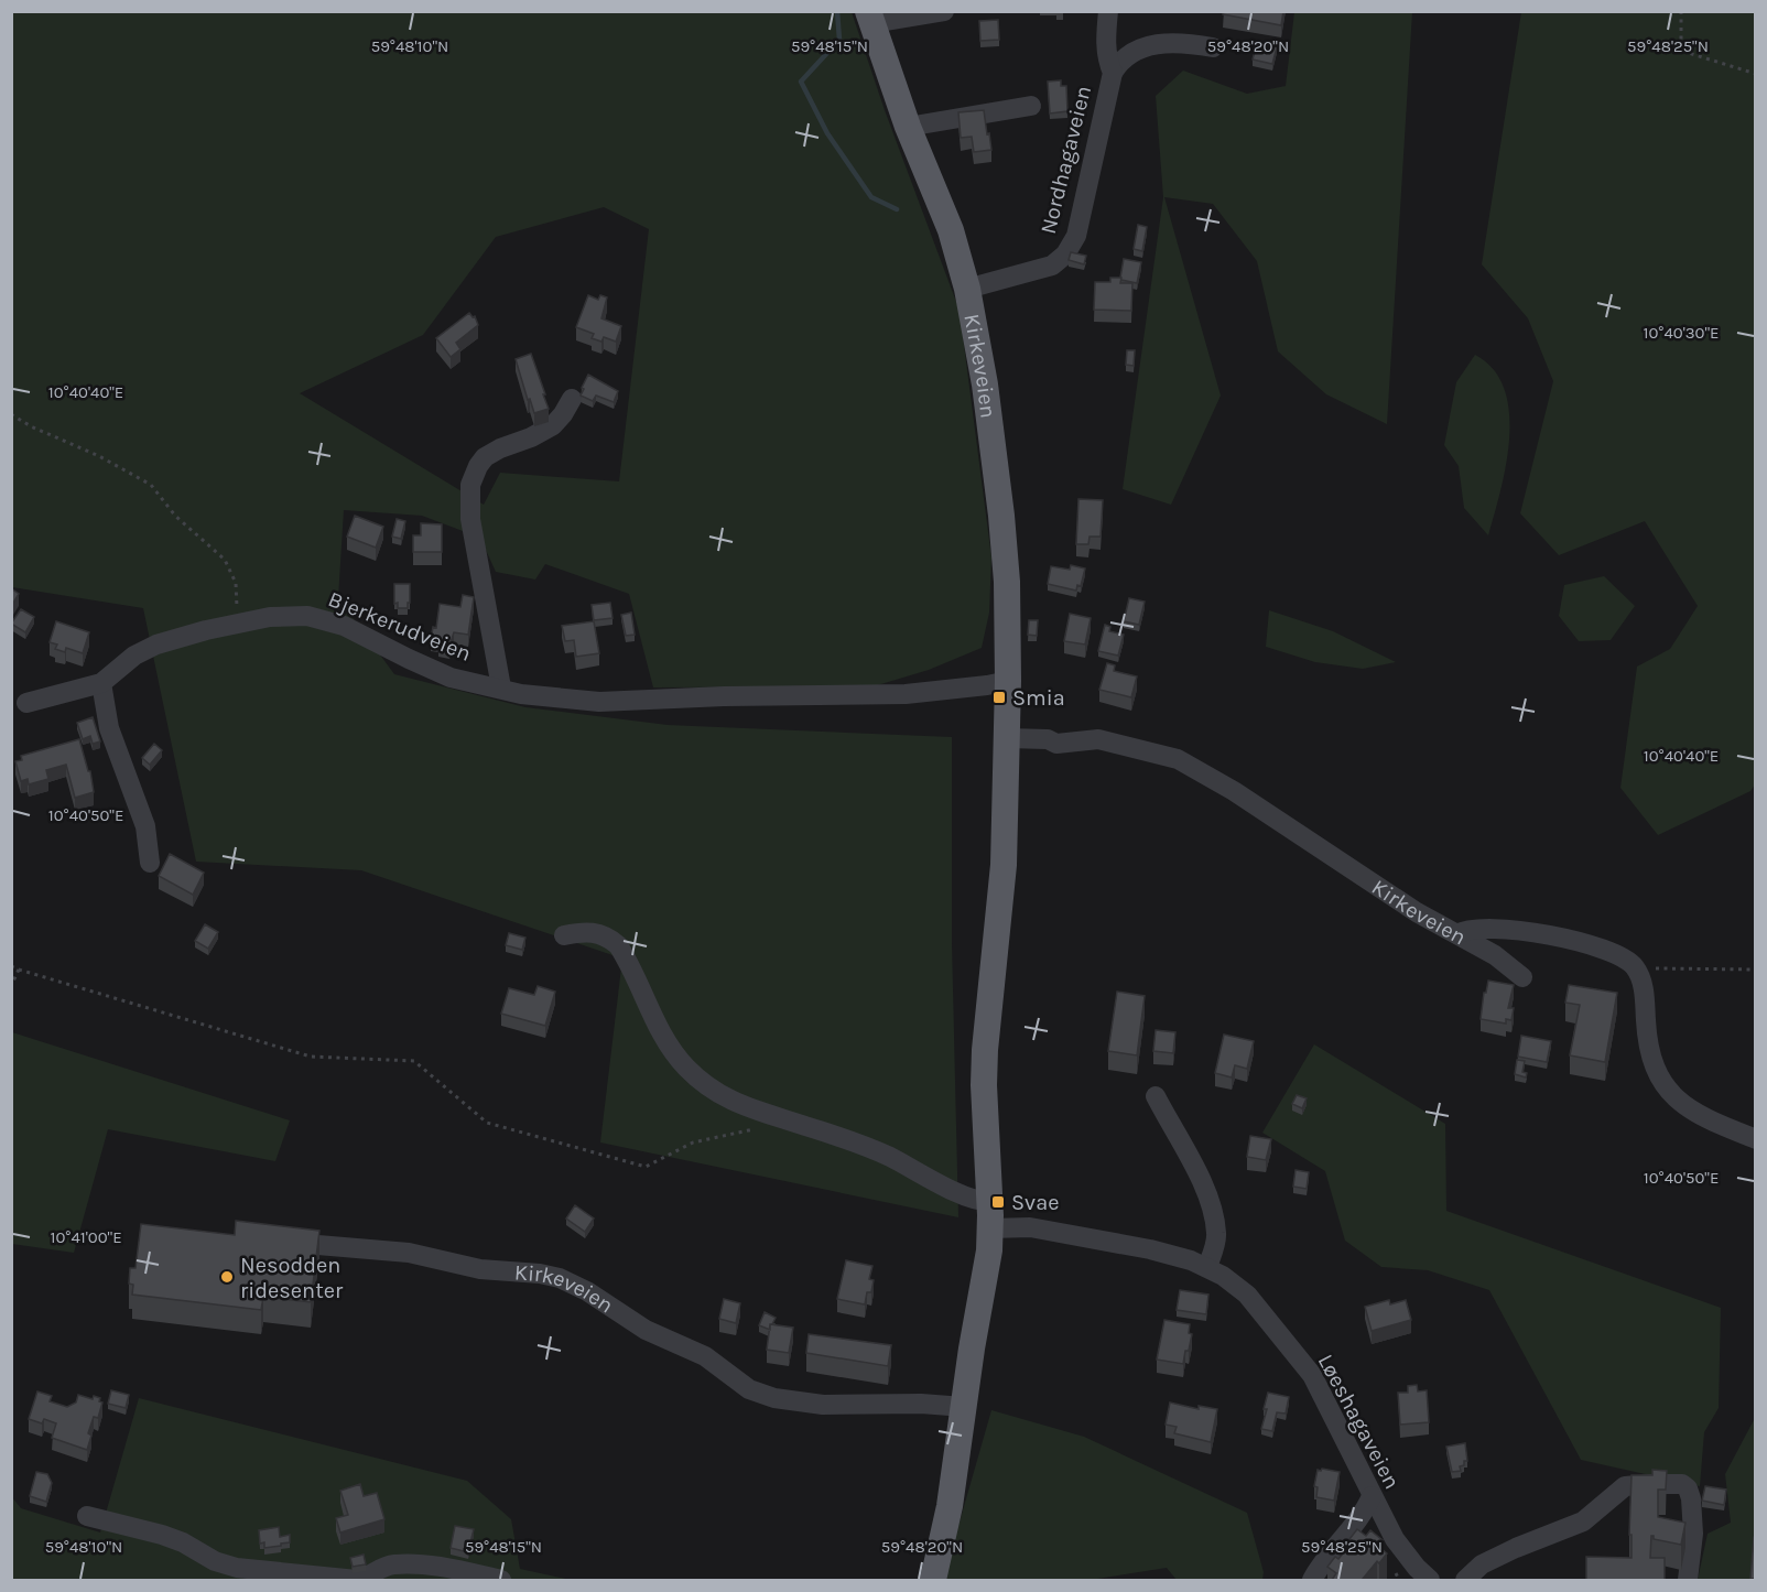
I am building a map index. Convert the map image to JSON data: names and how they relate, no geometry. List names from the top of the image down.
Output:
{
  "streets": {
    "main road": ["Kirkeveien"],
    "street": ["Nordhagaveien", "Bjerkerudveien", "Løeshagaveien"]
  },
  "crossings": [
    ["Nordhagaveien", "Kirkeveien"],
    ["Kirkeveien", "Bjerkerudveien"],
    ["Kirkeveien", "Løeshagaveien"]
  ],
  "places": {
    "transit": ["Smia", "Svae"],
    "other": ["Nesodden ridesenter"]
  },
  "coordinates": [
    "59°48'10\"N",
    "59°48'15\"N",
    "59°48'20\"N",
    "59°48'25\"N",
    "10°40'30\"E",
    "10°40'40\"E",
    "10°40'50\"E",
    "10°41'00\"E"
  ]
}
